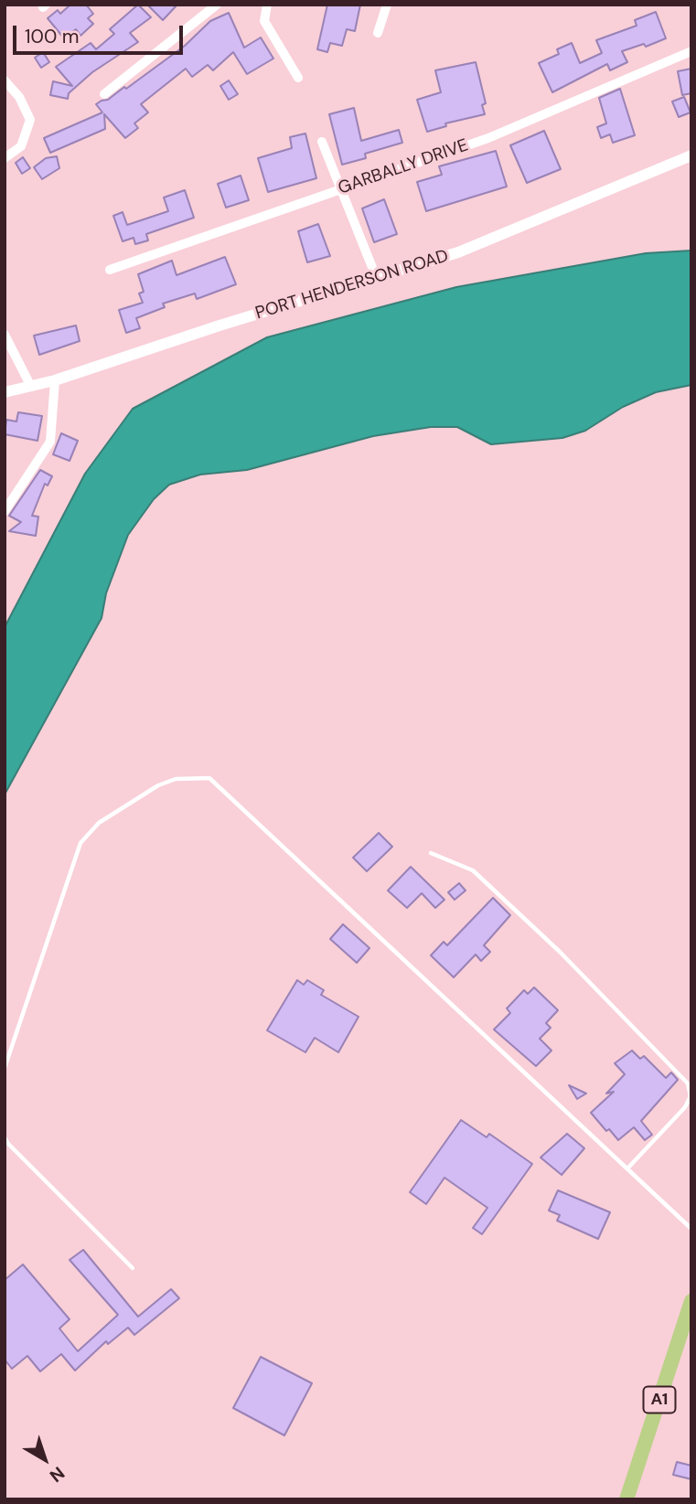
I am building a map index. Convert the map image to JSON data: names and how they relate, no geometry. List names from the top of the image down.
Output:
{
  "streets": {
    "main road": ["A1"],
    "street": ["GARBALLY DRIVE", "PORT HENDERSON ROAD"]
  },
  "scale_bar": "100 m",
  "north": "bottom right"
}
